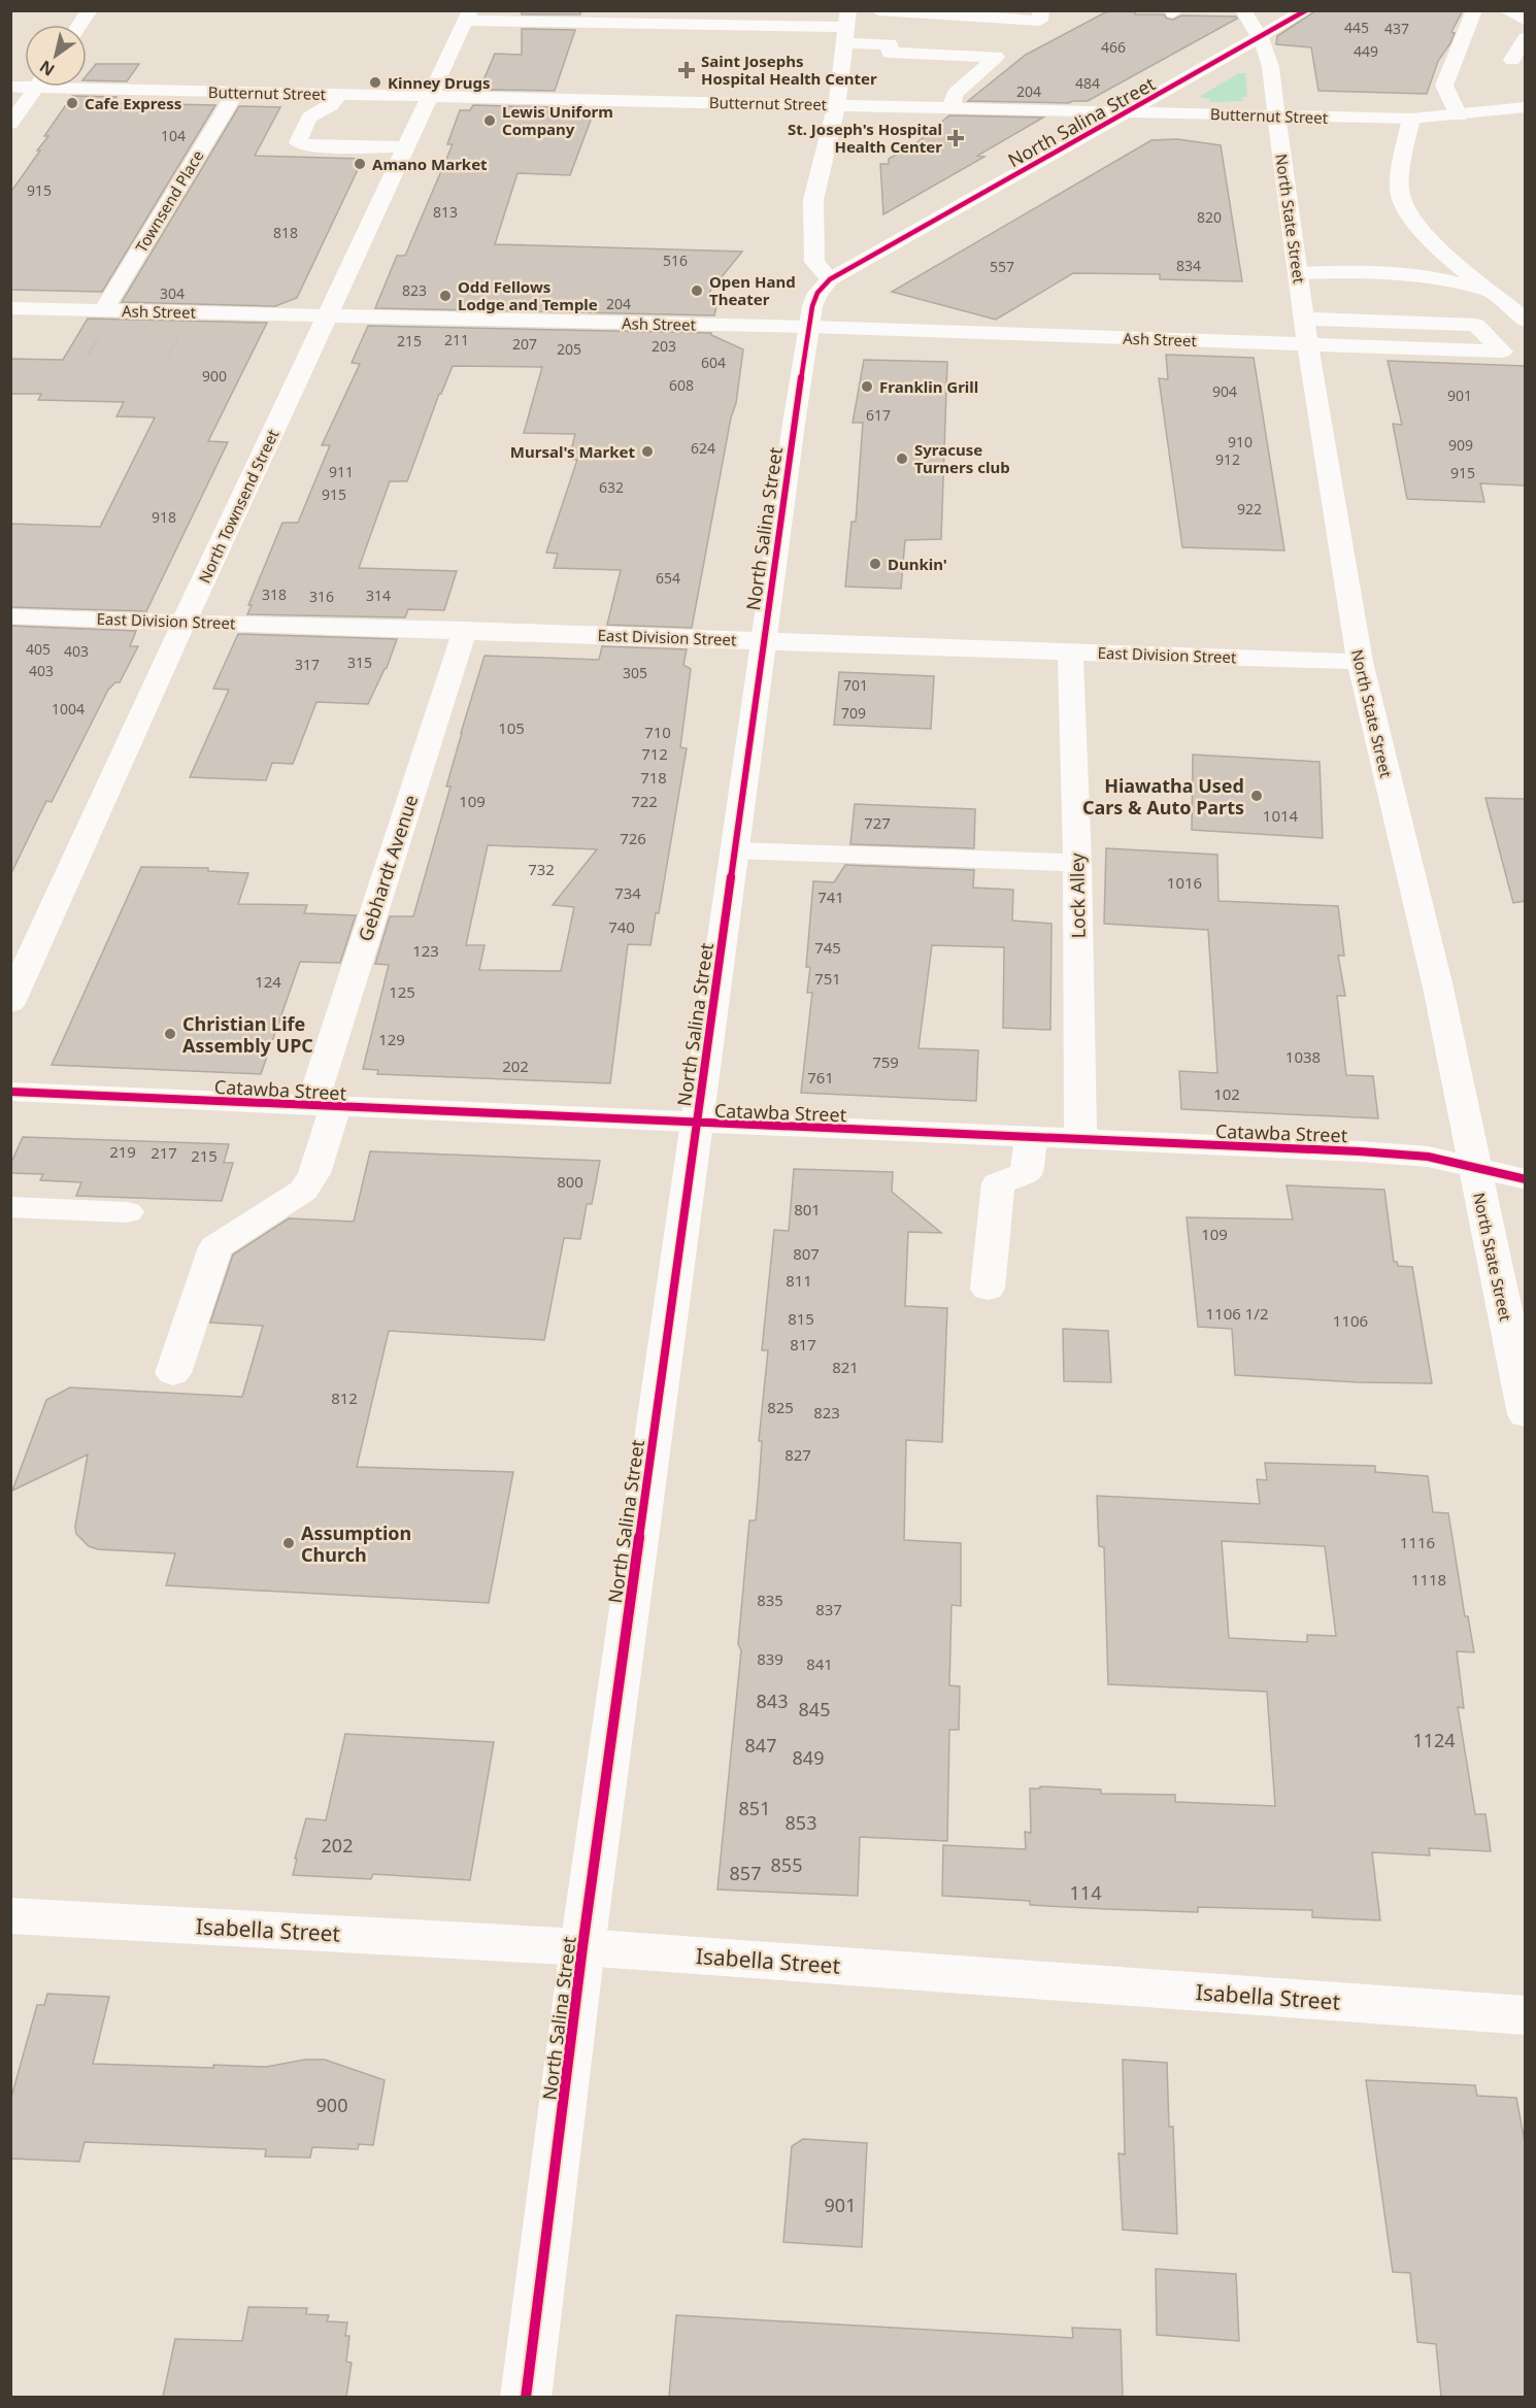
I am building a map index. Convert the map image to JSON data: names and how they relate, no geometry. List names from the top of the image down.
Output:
{
  "streets": {
    "main road": [
      "Butternut Street",
      "North Salina Street",
      "Townsend Place",
      "North State Street",
      "Ash Street",
      "North Townsend Street",
      "East Division Street",
      "Gebhardt Avenue",
      "Lock Alley",
      "Catawba Street",
      "Isabella Street"
    ]
  },
  "crossings": [
    ["Butternut Street", "North Salina Street"],
    ["Butternut Street", "Townsend Place"],
    ["Butternut Street", "North State Street"],
    ["Butternut Street", "North Townsend Street"],
    ["North Salina Street", "North State Street"],
    ["North Salina Street", "Ash Street"],
    ["North Salina Street", "East Division Street"],
    ["North Salina Street", "Catawba Street"],
    ["North Salina Street", "Isabella Street"],
    ["Townsend Place", "Ash Street"],
    ["North State Street", "Ash Street"],
    ["North State Street", "East Division Street"],
    ["North State Street", "Catawba Street"],
    ["Ash Street", "North Townsend Street"],
    ["North Townsend Street", "East Division Street"],
    ["East Division Street", "Gebhardt Avenue"],
    ["East Division Street", "Lock Alley"],
    ["Gebhardt Avenue", "Catawba Street"],
    ["Lock Alley", "Catawba Street"]
  ],
  "places": {
    "health": ["Saint Josephs Hospital Health Center", "St. Joseph's Hospital Health Center"],
    "other": [
      "Kinney Drugs",
      "Cafe Express",
      "Lewis Uniform Company",
      "Amano Market",
      "Open Hand Theater",
      "Odd Fellows Lodge and Temple",
      "Franklin Grill",
      "Mursal's Market",
      "Syracuse Turners club",
      "Dunkin'",
      "Hiawatha Used Cars & Auto Parts",
      "Christian Life Assembly UPC",
      "Assumption Church"
    ]
  },
  "house_numbers": [
    "445",
    "437",
    "466",
    "449",
    "484",
    "204",
    "104",
    "915",
    "813",
    "820",
    "818",
    "516",
    "834",
    "557",
    "823",
    "304",
    "204",
    "211",
    "215",
    "207",
    "203",
    "205",
    "604",
    "900",
    "608",
    "904",
    "901",
    "617",
    "910",
    "909",
    "624",
    "912",
    "911",
    "915",
    "632",
    "915",
    "922",
    "918",
    "654",
    "318",
    "314",
    "316",
    "405",
    "403",
    "315",
    "317",
    "403",
    "305",
    "701",
    "1004",
    "709",
    "105",
    "710",
    "712",
    "718",
    "109",
    "722",
    "1014",
    "727",
    "726",
    "732",
    "1016",
    "734",
    "741",
    "740",
    "745",
    "123",
    "751",
    "124",
    "125",
    "129",
    "1038",
    "759",
    "202",
    "761",
    "102",
    "219",
    "217",
    "215",
    "800",
    "801",
    "109",
    "807",
    "811",
    "1106 1/2",
    "815",
    "1106",
    "817",
    "821",
    "812",
    "825",
    "823",
    "827",
    "1116",
    "1118",
    "835",
    "837",
    "839",
    "841",
    "843",
    "845",
    "1124",
    "847",
    "849",
    "851",
    "853",
    "202",
    "855",
    "857",
    "114",
    "900",
    "901"
  ],
  "north": "bottom left"
}
